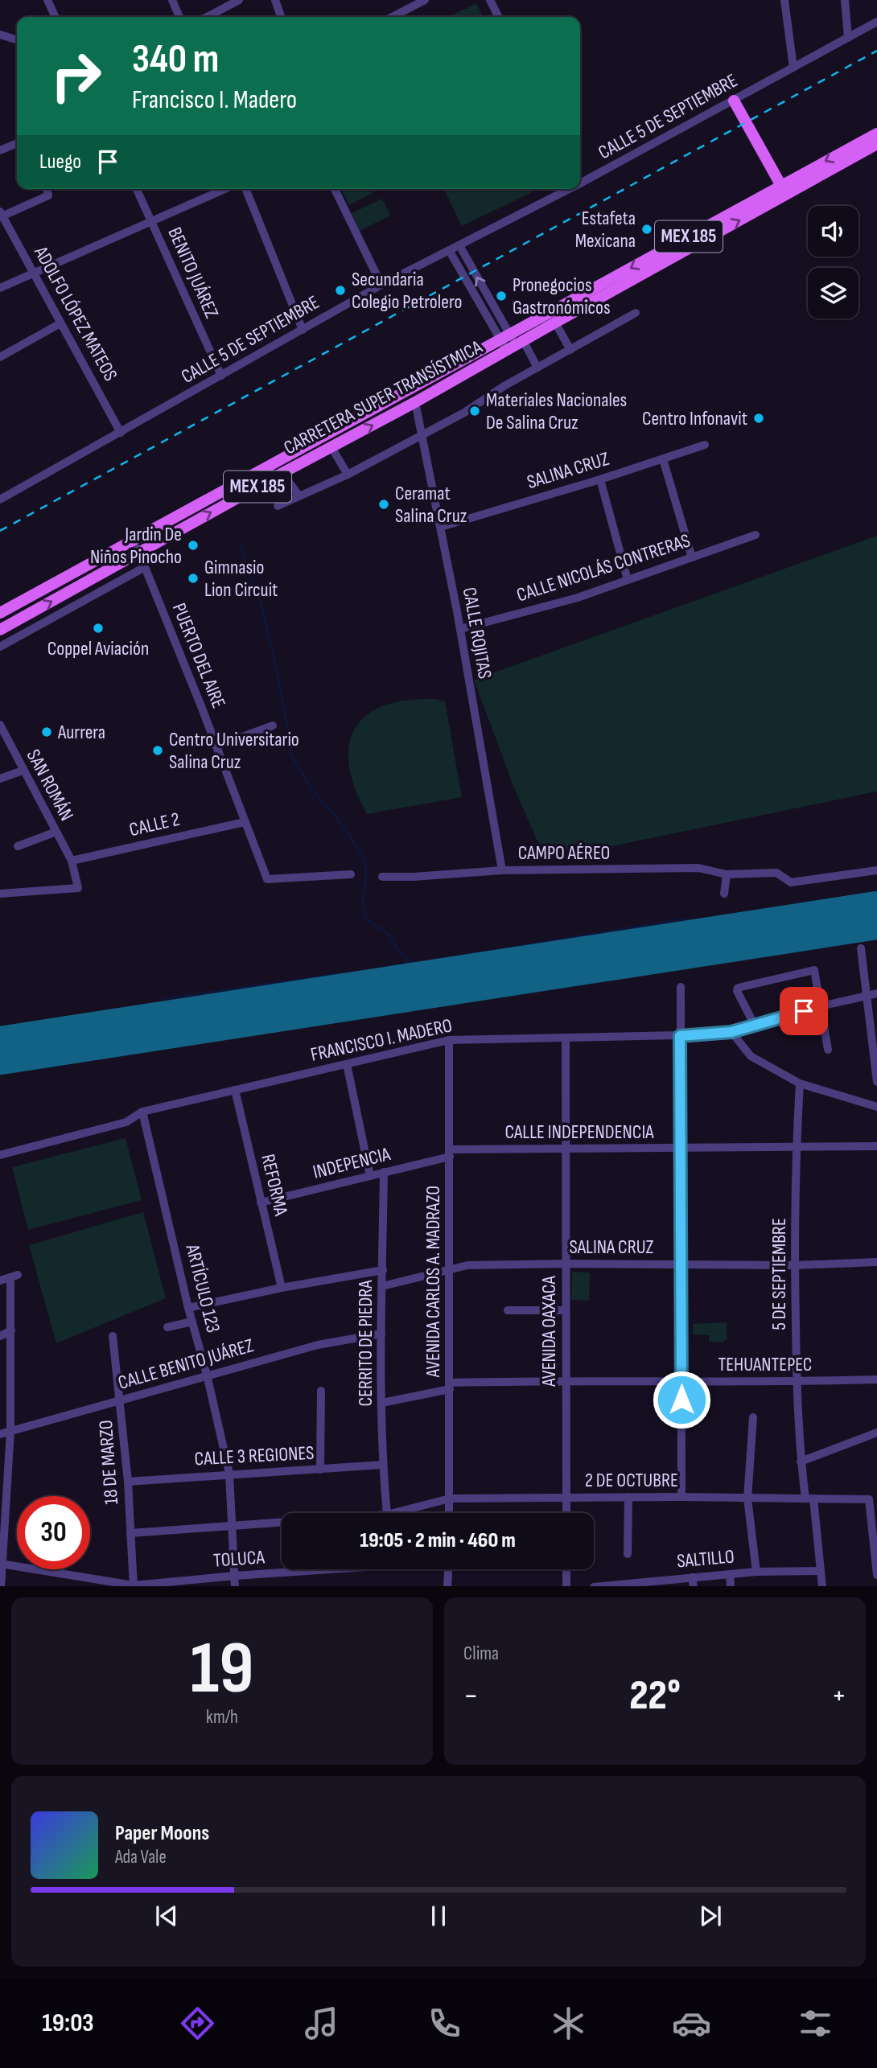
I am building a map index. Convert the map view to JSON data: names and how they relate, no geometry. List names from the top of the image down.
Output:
{
  "streets": {
    "main road": ["MEX 185", "CARRETERA SUPER TRANSÍSTMICA"],
    "street": [
      "CALLE 5 DE SEPTIEMBRE",
      "BENITO JUÁREZ",
      "ADOLFO LÓPEZ MATEOS",
      "SALINA CRUZ",
      "CALLE NICOLÁS CONTRERAS",
      "CALLE ROJITAS",
      "PUERTO DEL AIRE",
      "SAN ROMÁN",
      "CALLE 2",
      "CAMPO AÉREO",
      "FRANCISCO I. MADERO",
      "CALLE INDEPENDENCIA",
      "INDEPENCIA",
      "REFORMA",
      "5 DE SEPTIEMBRE",
      "AVENIDA CARLOS A. MADRAZO",
      "ARTÍCULO 123",
      "AVENIDA OAXACA",
      "CERRITO DE PIEDRA",
      "CALLE BENITO JUÁREZ",
      "TEHUANTEPEC",
      "CALLE 3 REGIONES",
      "18 DE MARZO",
      "2 DE OCTUBRE",
      "TOLUCA",
      "SALTILLO"
    ]
  },
  "crossings": [
    ["CALLE 5 DE SEPTIEMBRE", "BENITO JUÁREZ"],
    ["CALLE 5 DE SEPTIEMBRE", "ADOLFO LÓPEZ MATEOS"],
    ["MEX 185", "CARRETERA SUPER TRANSÍSTMICA"],
    ["CARRETERA SUPER TRANSÍSTMICA", "CALLE ROJITAS"],
    ["CARRETERA SUPER TRANSÍSTMICA", "PUERTO DEL AIRE"],
    ["SALINA CRUZ", "CALLE ROJITAS"],
    ["SALINA CRUZ", "5 DE SEPTIEMBRE"],
    ["SALINA CRUZ", "AVENIDA CARLOS A. MADRAZO"],
    ["SALINA CRUZ", "AVENIDA OAXACA"],
    ["SALINA CRUZ", "CERRITO DE PIEDRA"],
    ["CALLE NICOLÁS CONTRERAS", "CALLE ROJITAS"],
    ["CALLE ROJITAS", "CAMPO AÉREO"],
    ["PUERTO DEL AIRE", "CALLE 2"],
    ["SAN ROMÁN", "CALLE 2"],
    ["FRANCISCO I. MADERO", "REFORMA"],
    ["FRANCISCO I. MADERO", "AVENIDA CARLOS A. MADRAZO"],
    ["FRANCISCO I. MADERO", "ARTÍCULO 123"],
    ["FRANCISCO I. MADERO", "AVENIDA OAXACA"],
    ["CALLE INDEPENDENCIA", "INDEPENCIA"],
    ["CALLE INDEPENDENCIA", "5 DE SEPTIEMBRE"],
    ["CALLE INDEPENDENCIA", "AVENIDA CARLOS A. MADRAZO"],
    ["CALLE INDEPENDENCIA", "AVENIDA OAXACA"],
    ["INDEPENCIA", "REFORMA"],
    ["INDEPENCIA", "AVENIDA CARLOS A. MADRAZO"],
    ["INDEPENCIA", "CERRITO DE PIEDRA"],
    ["5 DE SEPTIEMBRE", "TEHUANTEPEC"],
    ["5 DE SEPTIEMBRE", "2 DE OCTUBRE"],
    ["5 DE SEPTIEMBRE", "SALTILLO"],
    ["AVENIDA CARLOS A. MADRAZO", "TEHUANTEPEC"],
    ["AVENIDA CARLOS A. MADRAZO", "2 DE OCTUBRE"],
    ["ARTÍCULO 123", "CALLE BENITO JUÁREZ"],
    ["ARTÍCULO 123", "CALLE 3 REGIONES"],
    ["ARTÍCULO 123", "2 DE OCTUBRE"],
    ["ARTÍCULO 123", "TOLUCA"],
    ["AVENIDA OAXACA", "TEHUANTEPEC"],
    ["AVENIDA OAXACA", "2 DE OCTUBRE"],
    ["CERRITO DE PIEDRA", "CALLE BENITO JUÁREZ"],
    ["CERRITO DE PIEDRA", "TEHUANTEPEC"],
    ["CERRITO DE PIEDRA", "CALLE 3 REGIONES"],
    ["CALLE BENITO JUÁREZ", "18 DE MARZO"],
    ["CALLE 3 REGIONES", "18 DE MARZO"],
    ["18 DE MARZO", "2 DE OCTUBRE"],
    ["18 DE MARZO", "TOLUCA"]
  ],
  "places": [
    "Estafeta Mexicana",
    "Secundaria Colegio Petrolero",
    "Pronegocios Gastronómicos",
    "Materiales Nacionales De Salina Cruz",
    "Centro Infonavit",
    "Ceramat Salina Cruz",
    "Jardin De Niños Pinocho",
    "Gimnasio Lion Circuit",
    "Coppel Aviación",
    "Aurrera",
    "Centro Universitario Salina Cruz"
  ],
  "page": {
    "turn": ["340 m", "Francisco I. Madero"],
    "then": "Luego",
    "limit": "30",
    "trip": "19:05 · 2 min · 460 m",
    "tile": [
      ["19", "km/h"],
      "Clima"
    ],
    "heat": ["−", "22°", "+"],
    "song": ["Paper Moons", "Ada Vale"],
    "tabs": "19:03"
  }
}
